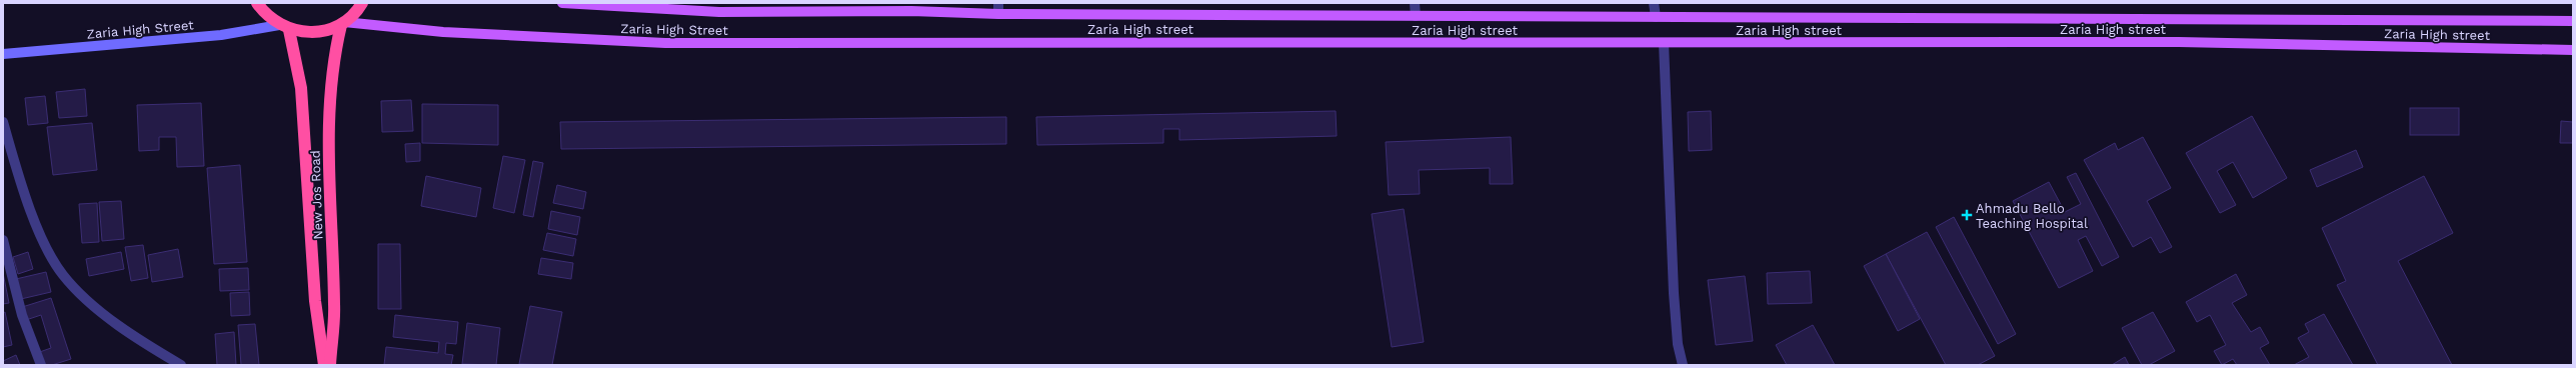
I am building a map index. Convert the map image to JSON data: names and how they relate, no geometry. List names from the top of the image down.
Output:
{
  "streets": {
    "highway": ["New Jos Road"],
    "main road": ["Zaria High Street", "Zaria High street"]
  },
  "crossings": [
    ["Zaria High Street", "Zaria High street"],
    ["Zaria High Street", "New Jos Road"]
  ],
  "places": {
    "health": ["Ahmadu Bello Teaching Hospital"]
  }
}
